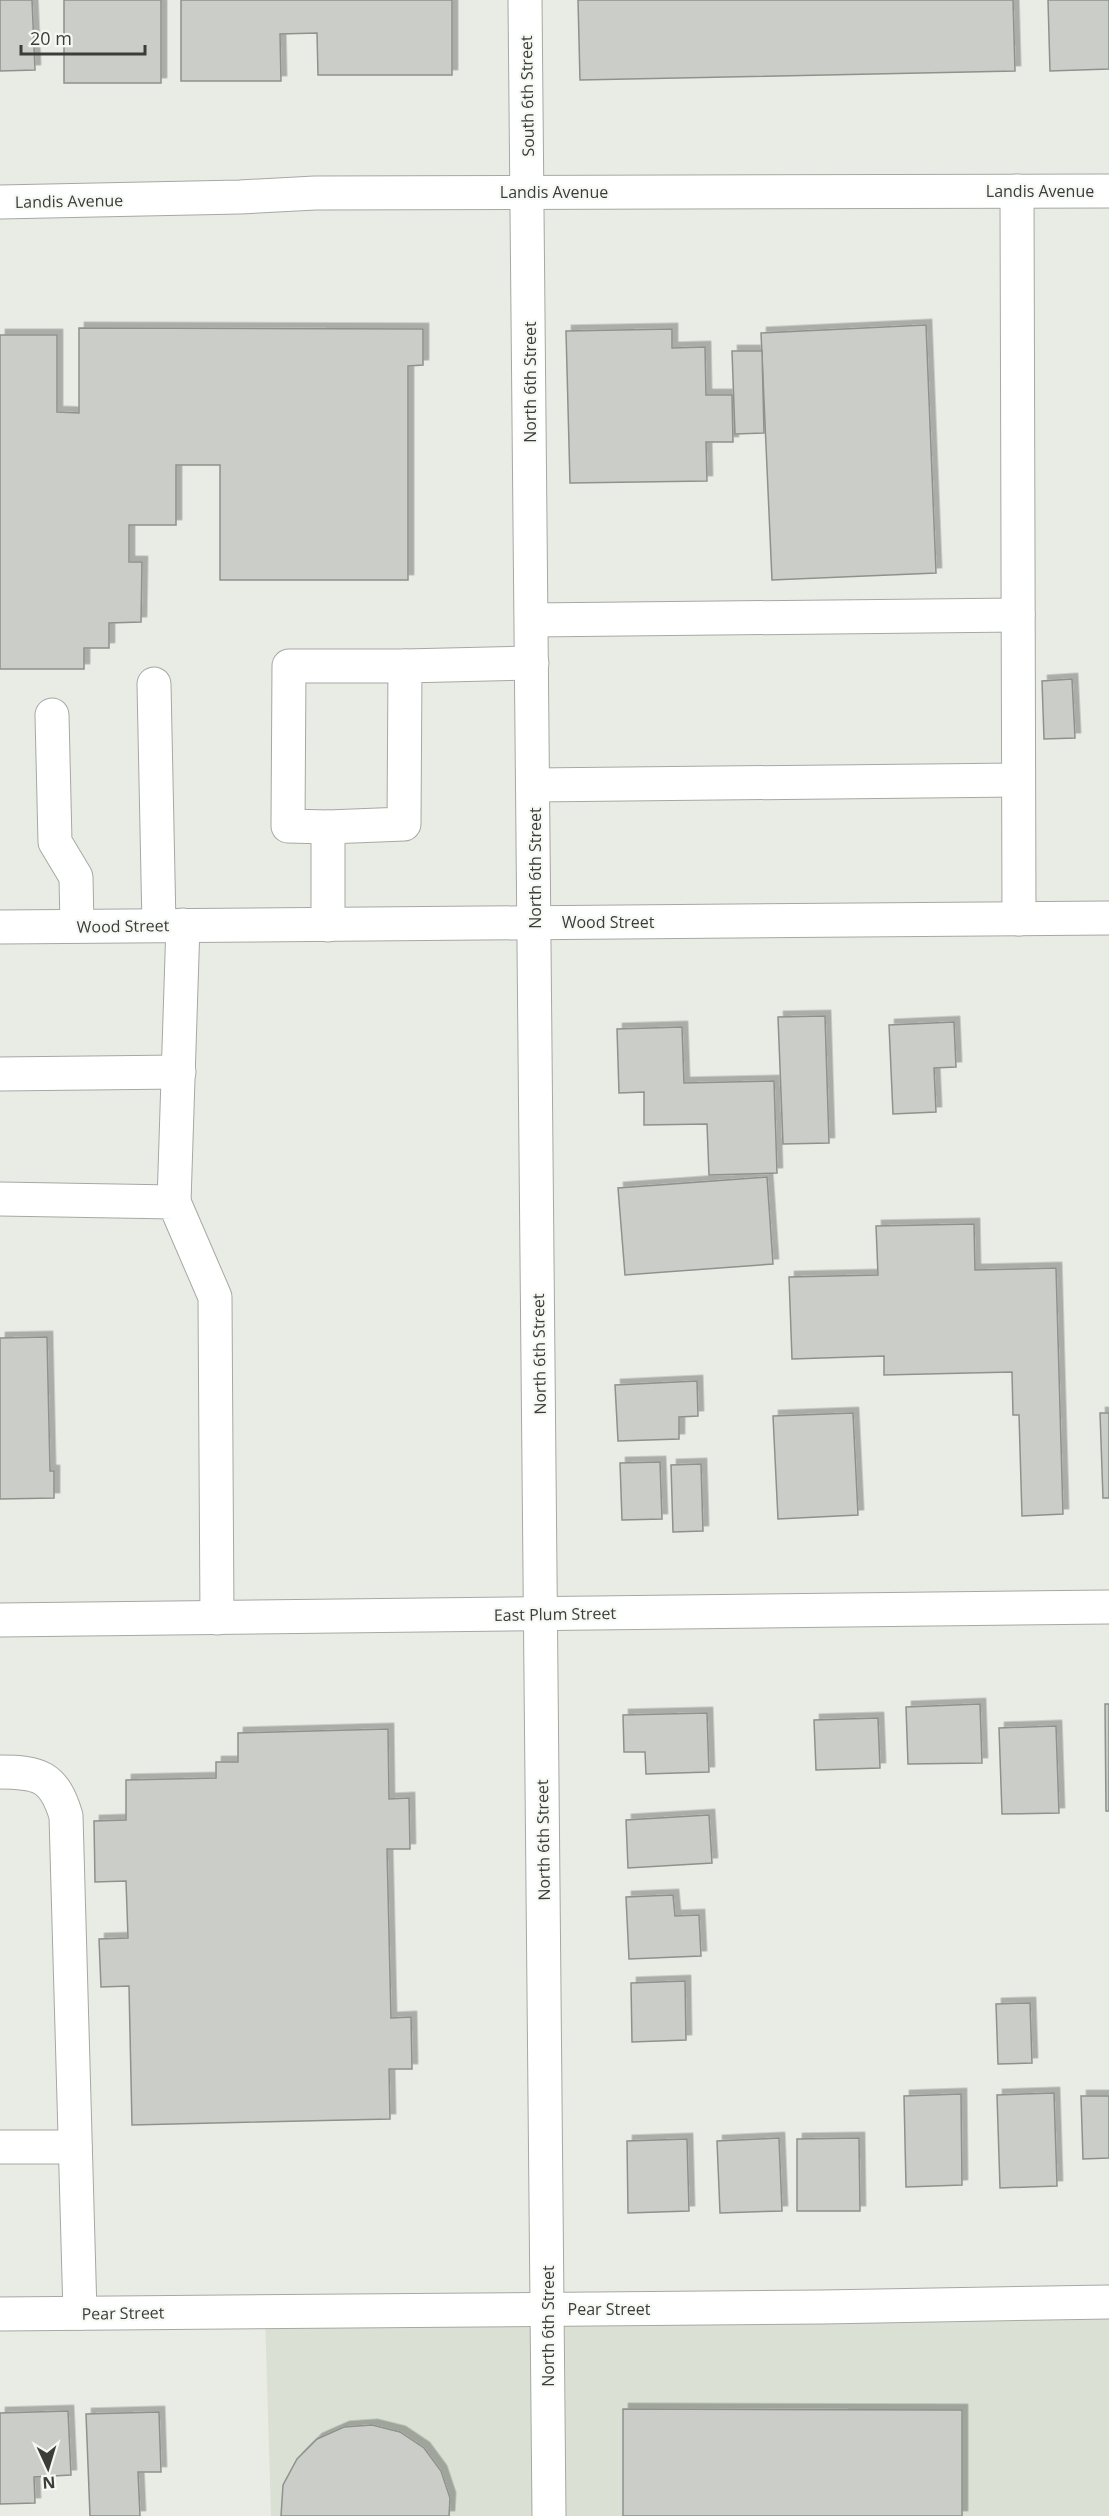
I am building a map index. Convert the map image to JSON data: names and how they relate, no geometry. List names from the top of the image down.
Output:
{
  "streets": {
    "street": [
      "South 6th Street",
      "Landis Avenue",
      "North 6th Street",
      "Wood Street",
      "East Plum Street",
      "Pear Street"
    ]
  },
  "crossings": [
    ["South 6th Street", "Landis Avenue"],
    ["South 6th Street", "North 6th Street"],
    ["Landis Avenue", "North 6th Street"],
    ["North 6th Street", "Wood Street"],
    ["North 6th Street", "East Plum Street"],
    ["North 6th Street", "Pear Street"]
  ],
  "scale_bar": "20 m",
  "north": "bottom"
}
